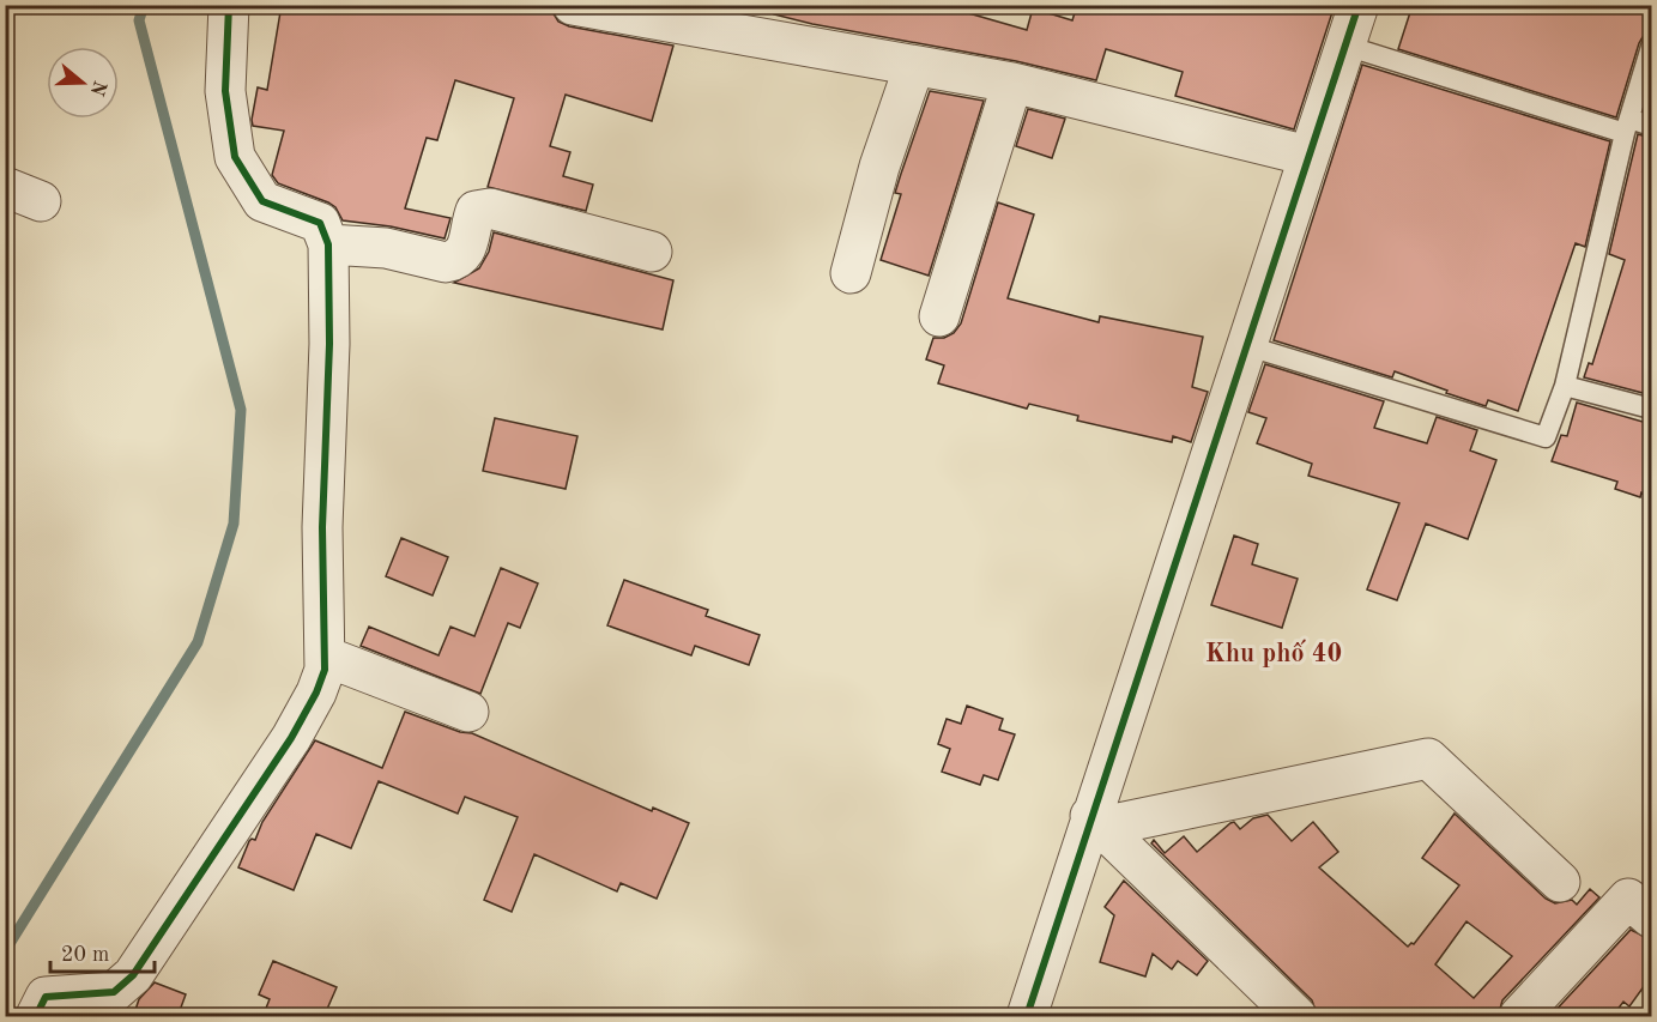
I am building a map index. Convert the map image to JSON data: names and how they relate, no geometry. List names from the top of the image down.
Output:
{
  "districts": ["Khu phố 40"],
  "scale_bar": "20 m",
  "north": "right"
}
